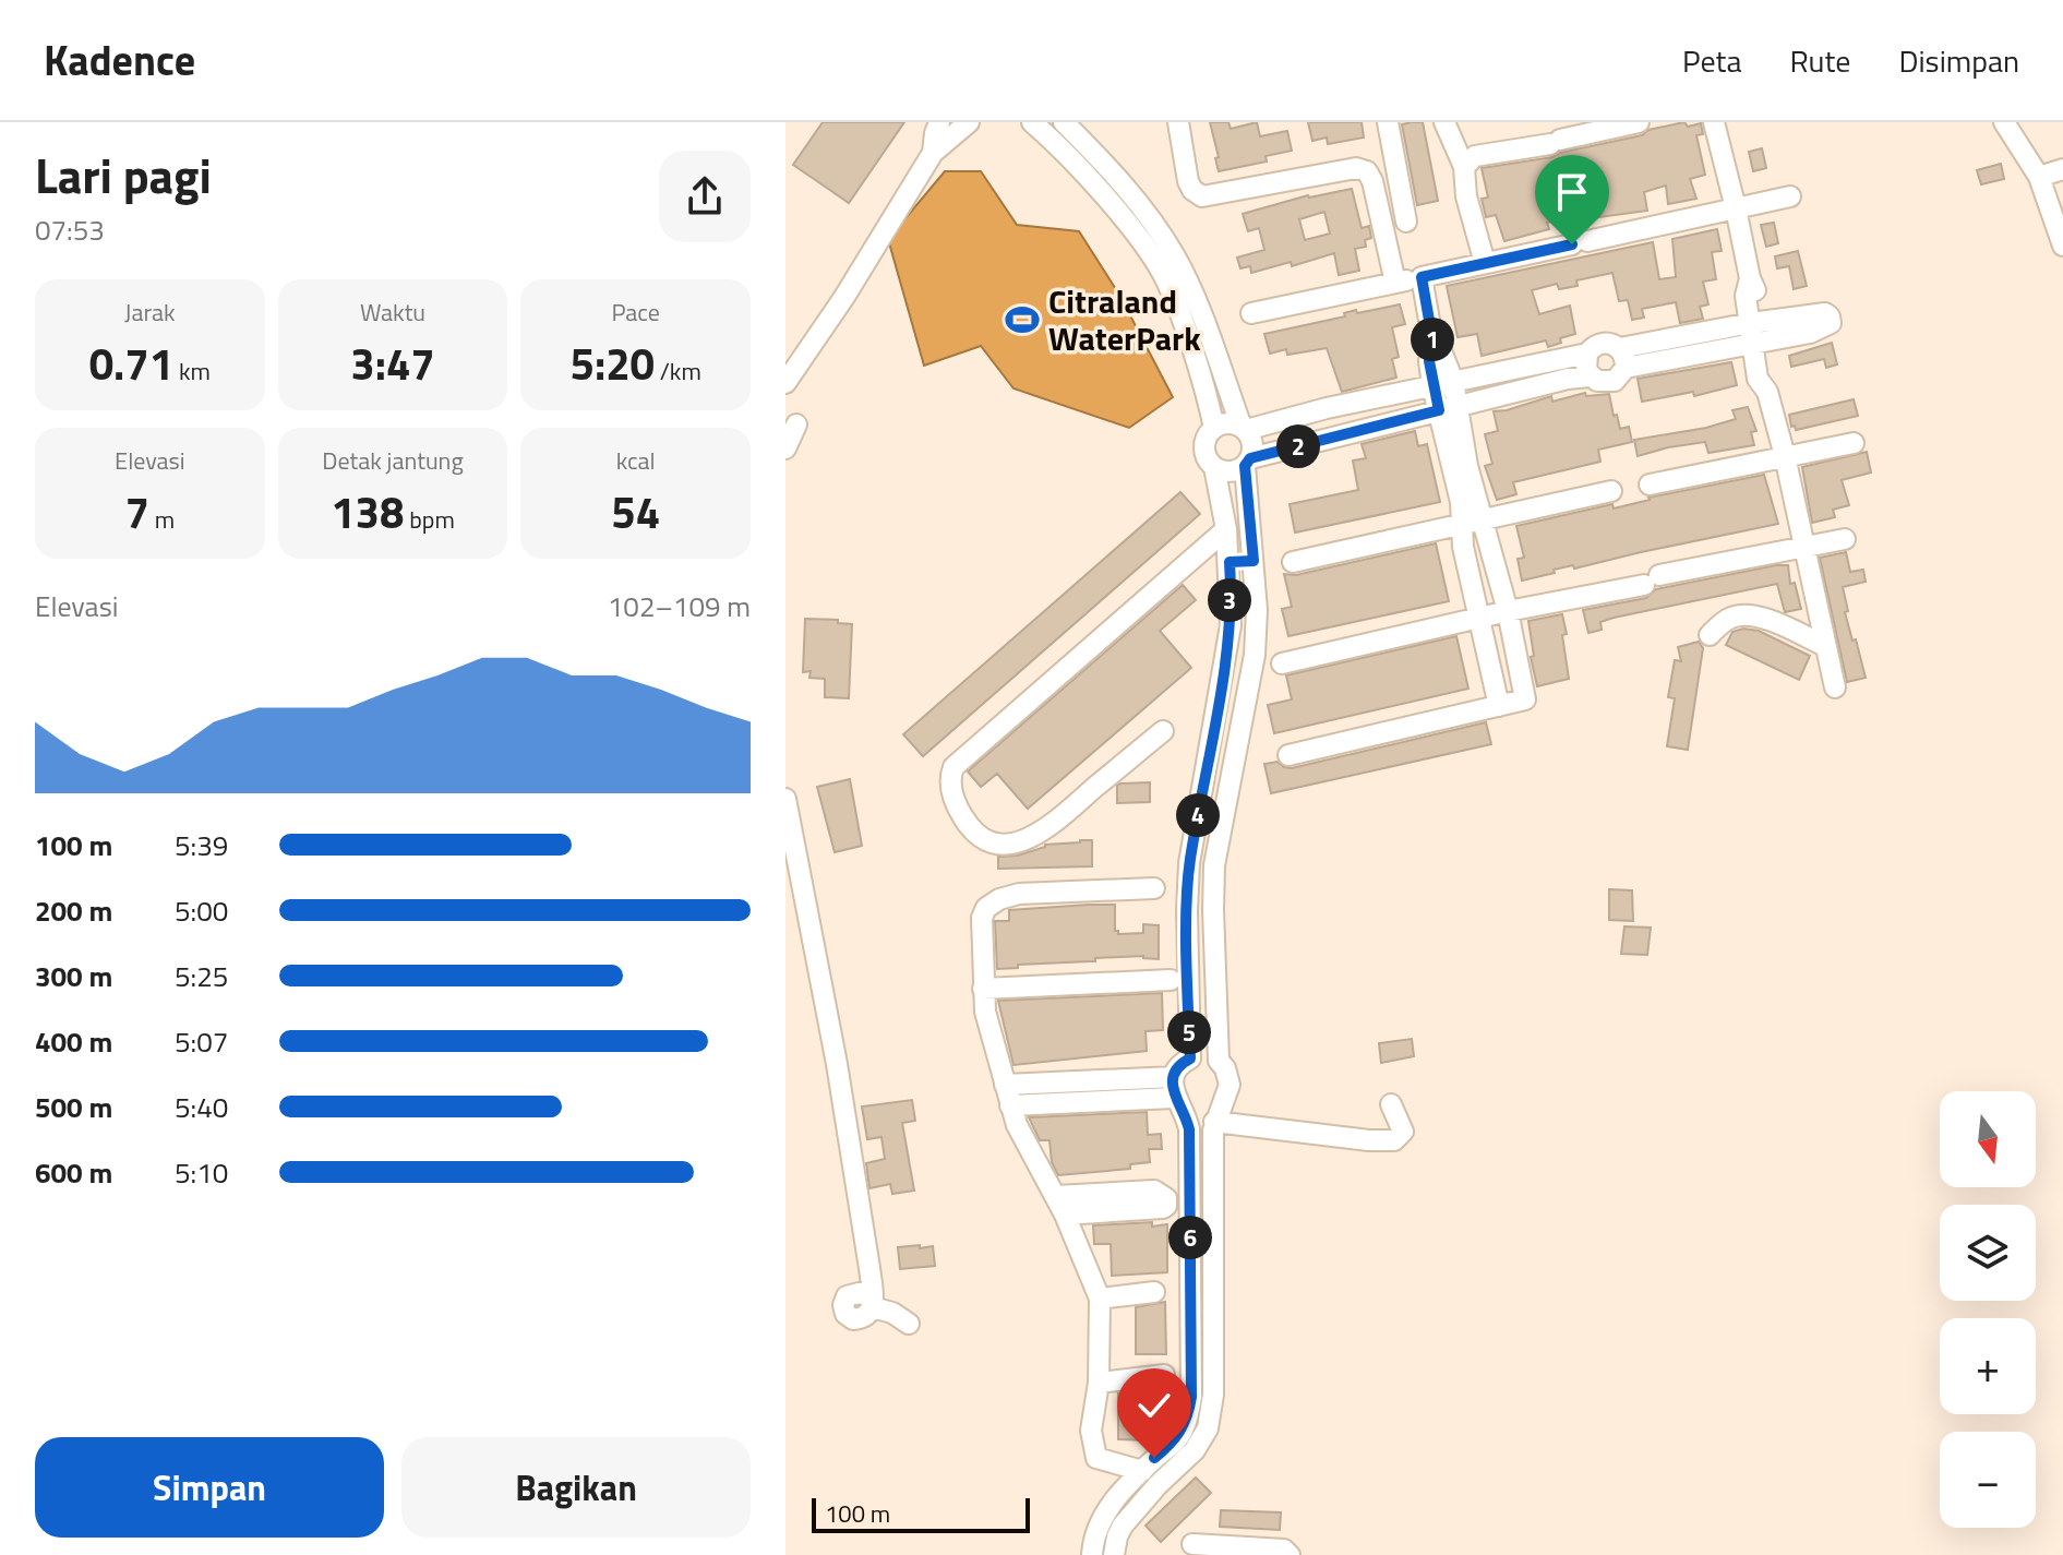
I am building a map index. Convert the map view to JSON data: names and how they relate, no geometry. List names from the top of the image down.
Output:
{
  "places": {
    "sports": ["Citraland WaterPark"]
  },
  "scale_bar": "100 m",
  "north": "bottom",
  "page": {
    "header": "Kadence",
    "nav": ["Peta", "Rute", "Disimpan"],
    "heading": ["Lari pagi", "07:53"],
    "stats": [
      ["Jarak", "0.71 km"],
      ["Waktu", "3:47"],
      ["Pace", "5:20 /km"],
      ["Elevasi", "7 m"],
      ["Detak jantung", "138 bpm"],
      ["kcal", "54"]
    ],
    "pins": [
      "1",
      "2",
      "3",
      "4",
      "5",
      "6"
    ],
    "chart": ["Elevasi", "102–109 m"],
    "list": [
      {
        "name": "100 m",
        "note": "5:39"
      },
      {
        "name": "200 m",
        "note": "5:00"
      },
      {
        "name": "300 m",
        "note": "5:25"
      },
      {
        "name": "400 m",
        "note": "5:07"
      },
      {
        "name": "500 m",
        "note": "5:40"
      },
      {
        "name": "600 m",
        "note": "5:10"
      }
    ],
    "map_buttons": ["+", "−"],
    "buttons": ["Simpan", "Bagikan"],
    "scale": "100 m"
  }
}
